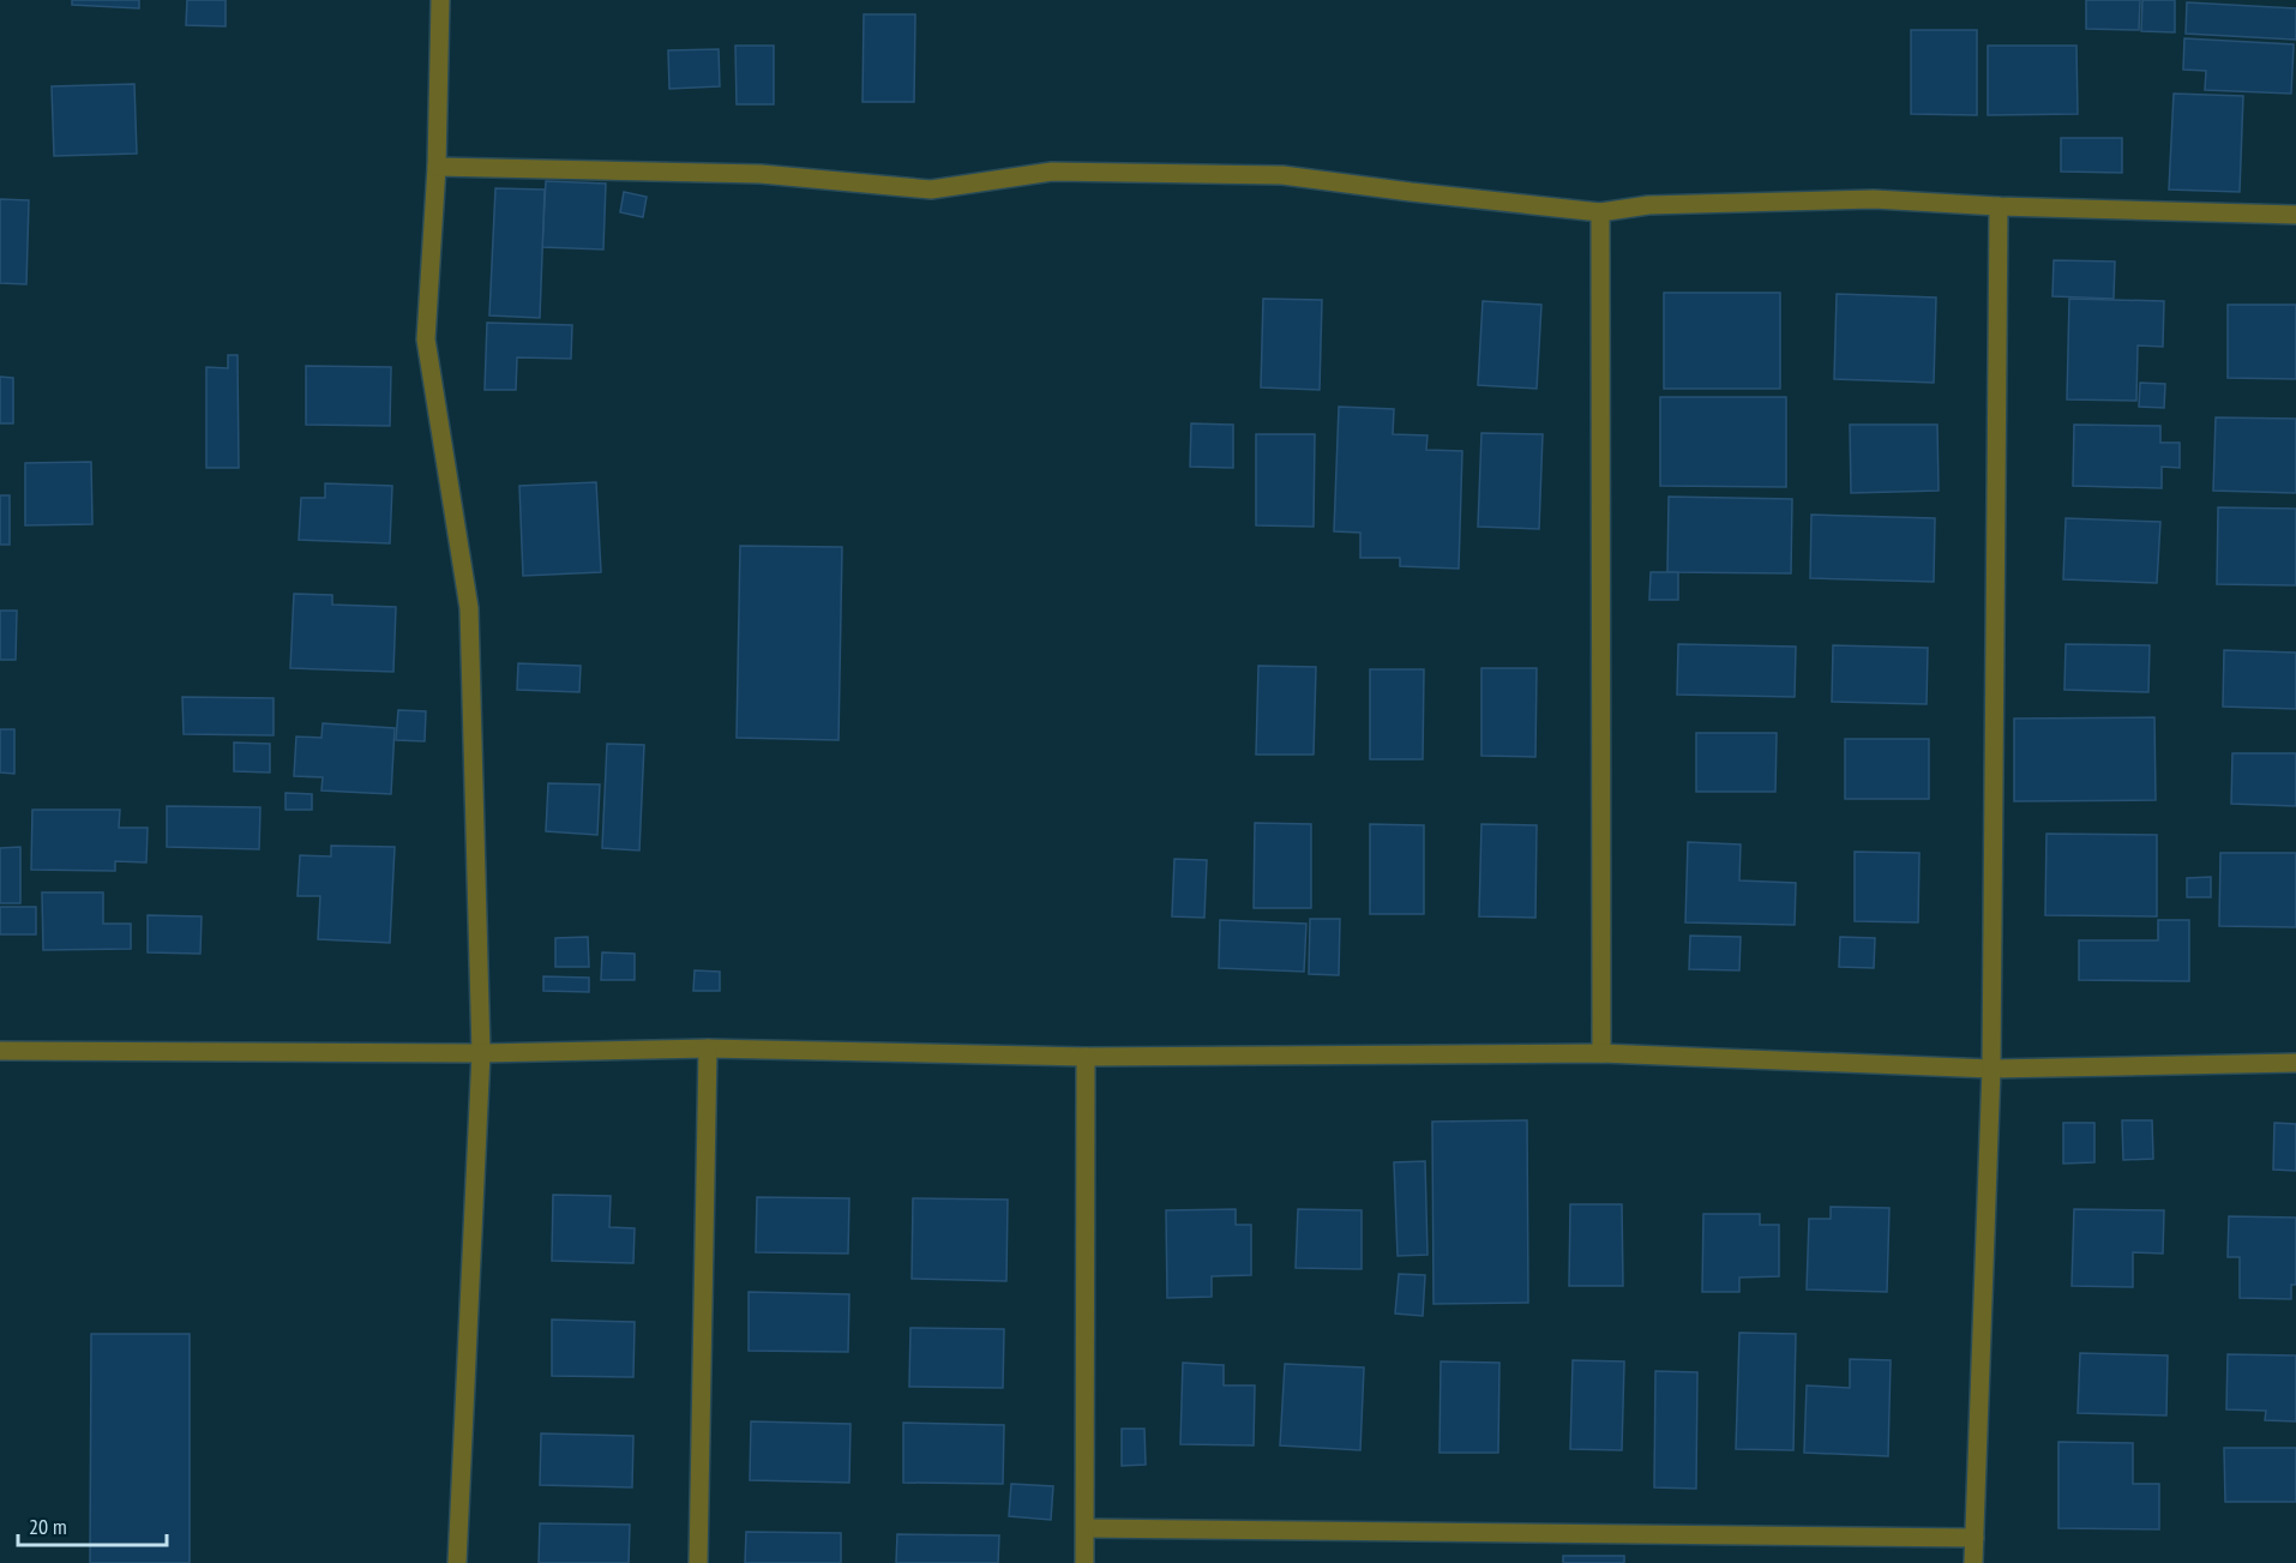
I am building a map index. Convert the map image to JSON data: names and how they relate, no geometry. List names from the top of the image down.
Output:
{
  "scale_bar": "20 m"
}
